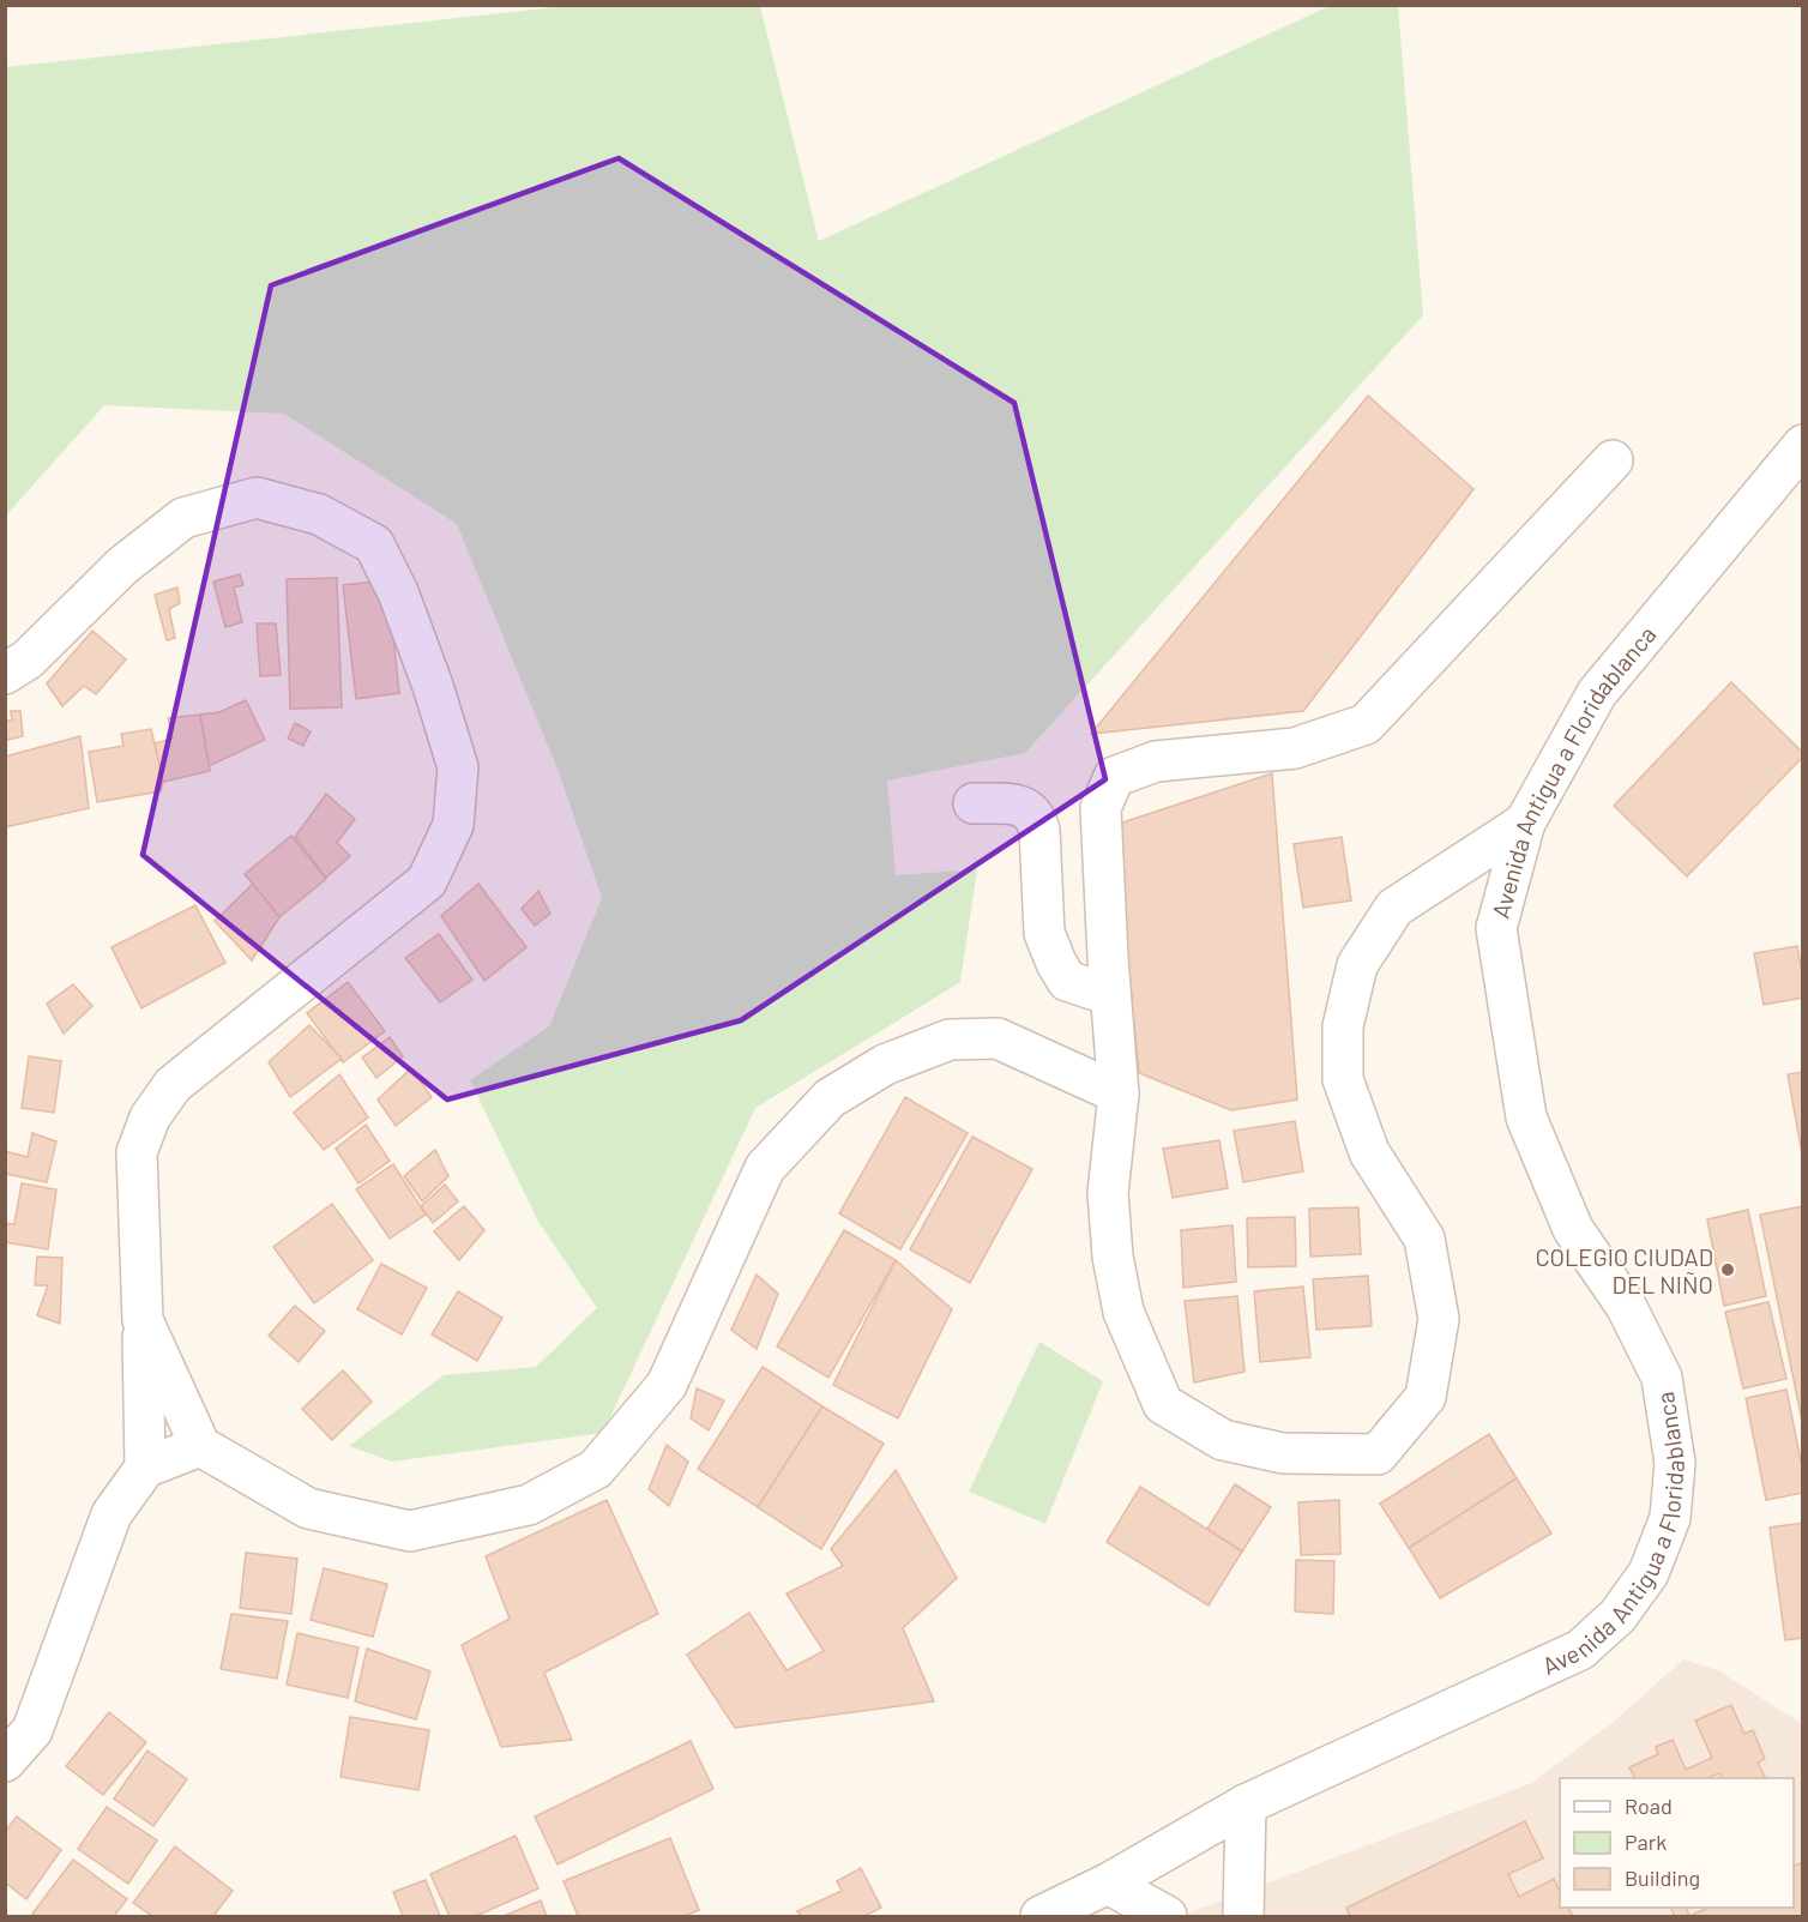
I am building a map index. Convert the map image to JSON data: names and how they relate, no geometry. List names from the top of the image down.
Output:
{
  "streets": {
    "street": ["Avenida Antigua a Floridablanca"]
  },
  "places": ["COLEGIO CIUDAD DEL NIÑO"],
  "legend": ["Road", "Park", "Building"]
}
